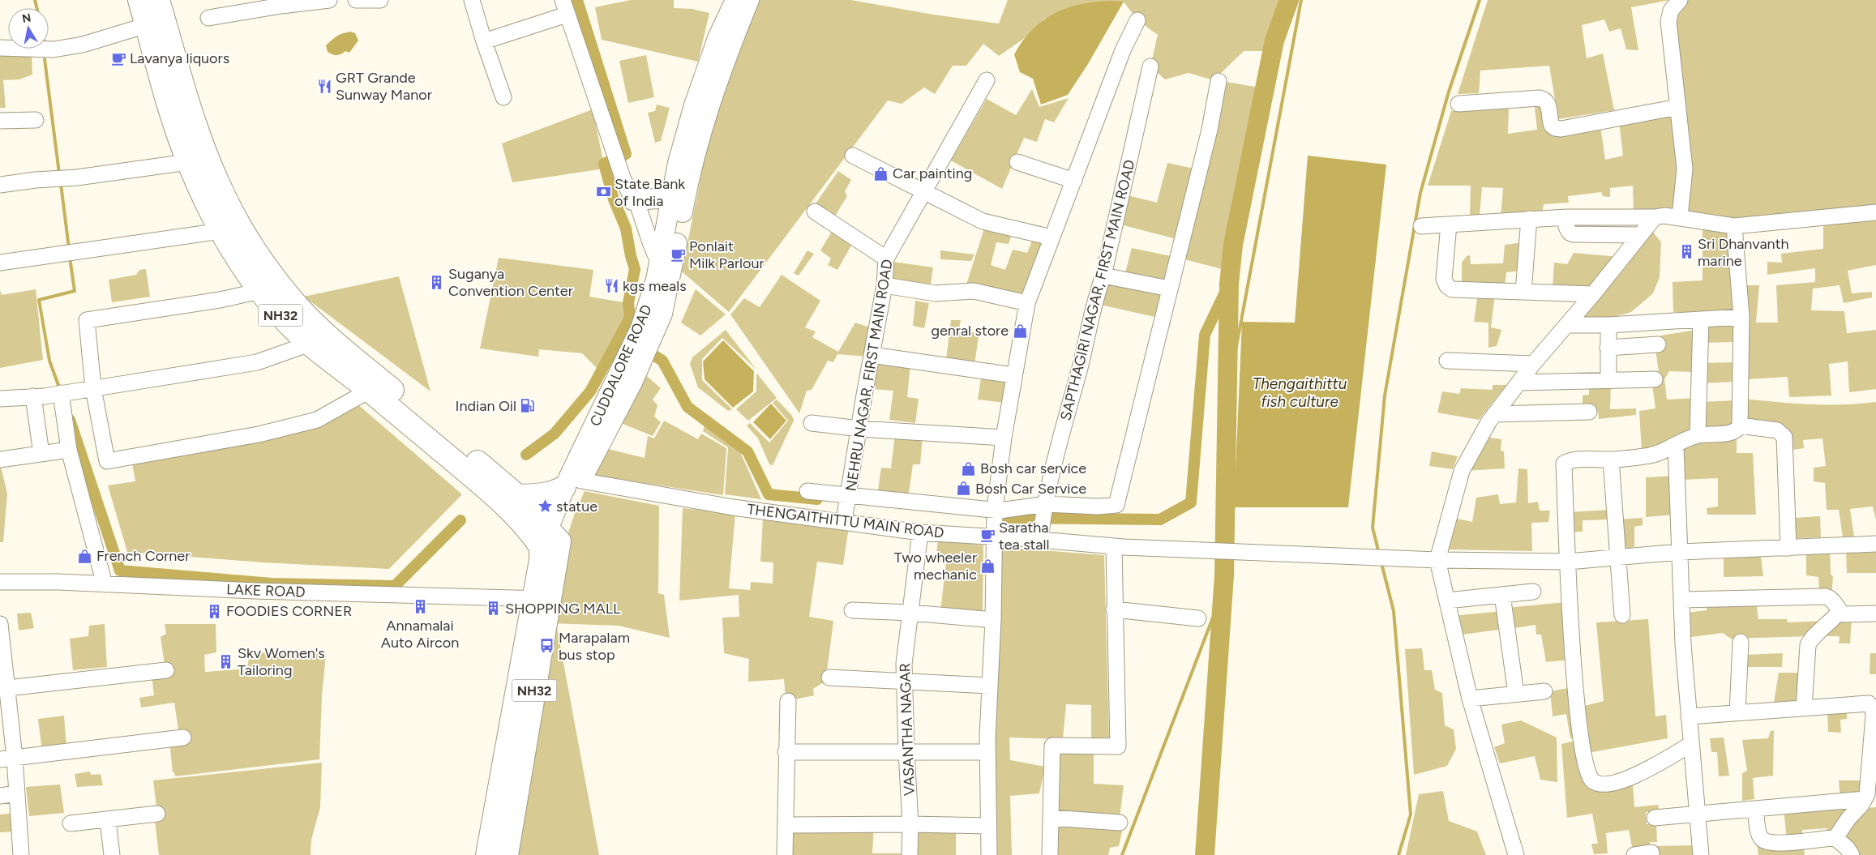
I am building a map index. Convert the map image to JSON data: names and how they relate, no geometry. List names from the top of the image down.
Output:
{
  "streets": {
    "highway": ["NH32"],
    "main road": ["CUDDALORE ROAD"],
    "street": [
      "SAPTHAGIRI NAGAR, FIRST MAIN ROAD",
      "NEHRU NAGAR, FIRST MAIN ROAD",
      "THENGAITHITTU MAIN ROAD",
      "LAKE ROAD",
      "VASANTHA NAGAR"
    ]
  },
  "crossings": [
    ["SAPTHAGIRI NAGAR, FIRST MAIN ROAD", "THENGAITHITTU MAIN ROAD"],
    ["NH32", "CUDDALORE ROAD"],
    ["NH32", "LAKE ROAD"],
    ["CUDDALORE ROAD", "THENGAITHITTU MAIN ROAD"],
    ["NEHRU NAGAR, FIRST MAIN ROAD", "THENGAITHITTU MAIN ROAD"],
    ["THENGAITHITTU MAIN ROAD", "VASANTHA NAGAR"]
  ],
  "water": ["Thengaithittu fish culture"],
  "places": {
    "cafe": ["Lavanya liquors", "Ponlait Milk Parlour", "Saratha tea stall"],
    "restaurant": ["GRT Grande Sunway Manor", "kgs meals"],
    "shop": [
      "Car painting",
      "genral store",
      "Bosh car service",
      "Bosh Car Service",
      "French Corner",
      "Two wheeler mechanic"
    ],
    "bank": ["State Bank of India"],
    "building": [
      "Sri Dhanvanth marine",
      "Suganya Convention Center",
      "Annamalai Auto Aircon",
      "SHOPPING MALL",
      "FOODIES CORNER",
      "Skv Women's Tailoring"
    ],
    "fuel station": ["Indian Oil"],
    "place": ["statue"],
    "bus stop": ["Marapalam bus stop"]
  },
  "north": "top"
}
